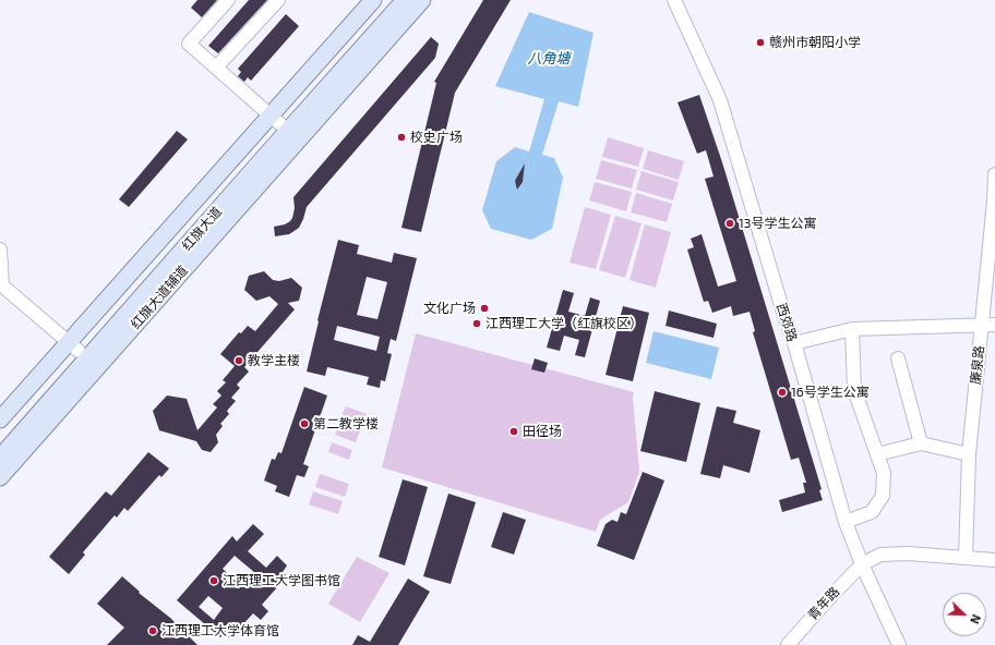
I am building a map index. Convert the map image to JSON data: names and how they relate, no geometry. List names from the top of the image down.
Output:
{
  "streets": {
    "main road": ["红旗大道", "红旗大道辅道"],
    "street": ["西郊路", "廉泉路", "青年路"]
  },
  "crossings": [
    ["西郊路", "青年路"],
    ["廉泉路", "青年路"]
  ],
  "water": ["八角塘"],
  "places": [
    "赣州市朝阳小学",
    "校史广场",
    "13号学生公寓",
    "文化广场",
    "江西理工大学（红旗校区）",
    "教学主楼",
    "16号学生公寓",
    "第二教学楼",
    "田径场",
    "江西理工大学图书馆",
    "江西理工大学体育馆"
  ],
  "north": "bottom right"
}
